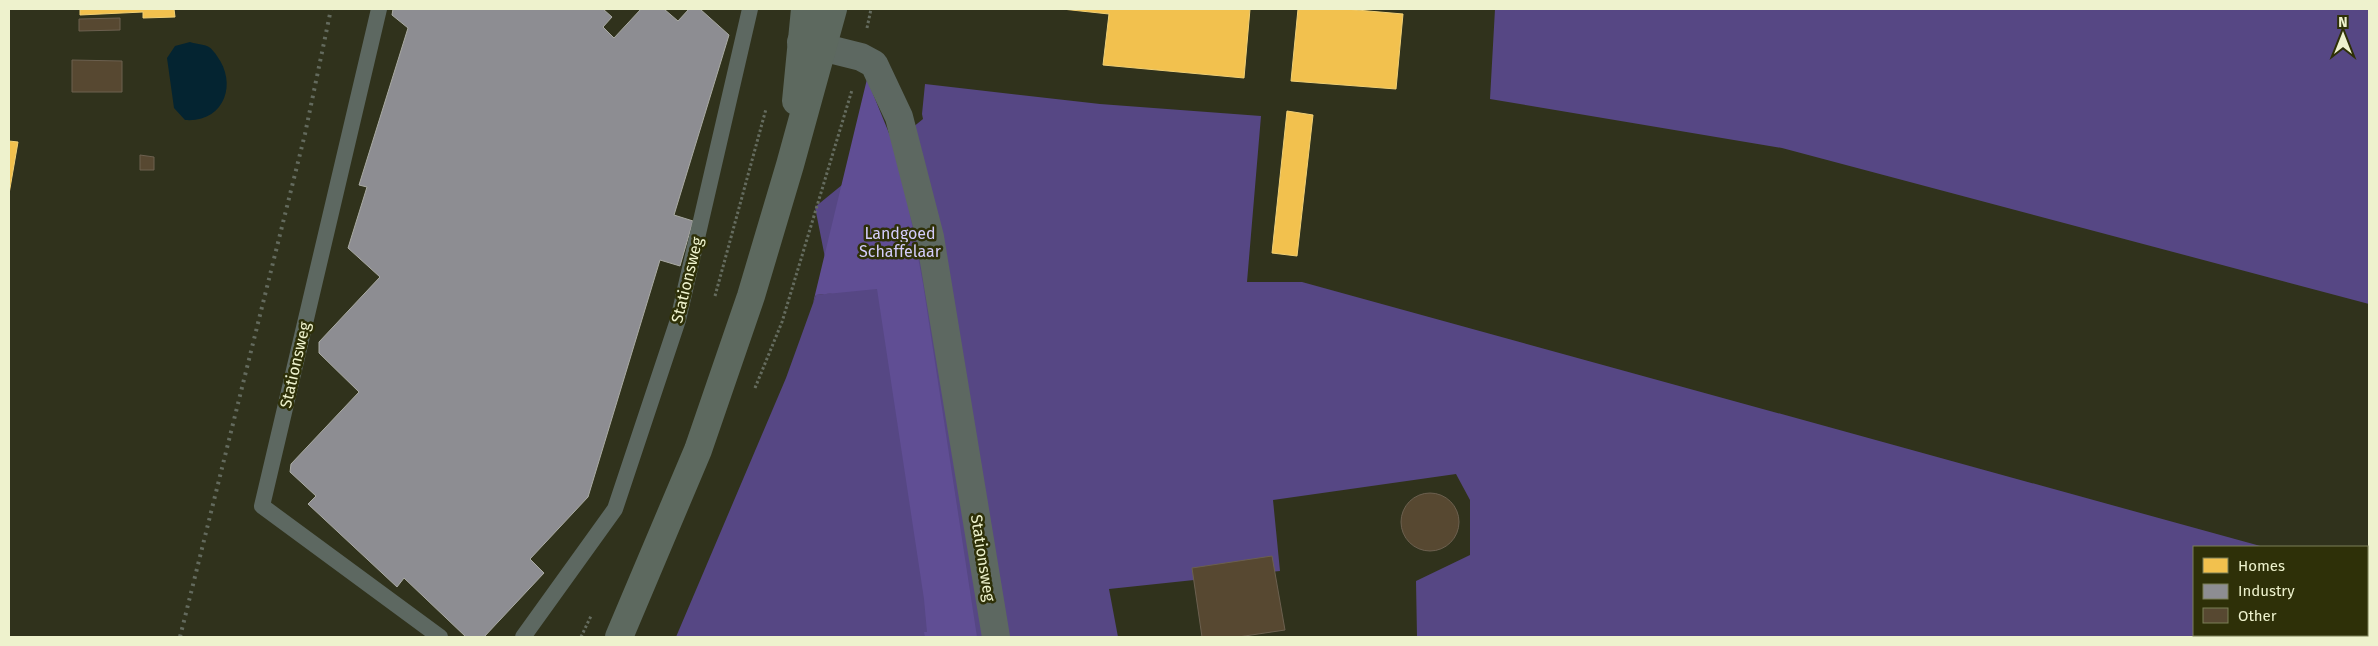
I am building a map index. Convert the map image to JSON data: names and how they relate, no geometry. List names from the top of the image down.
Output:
{
  "streets": {
    "street": ["Stationsweg"]
  },
  "parks": ["Landgoed Schaffelaar"],
  "legend": ["Homes", "Industry", "Other"],
  "north": "top"
}
